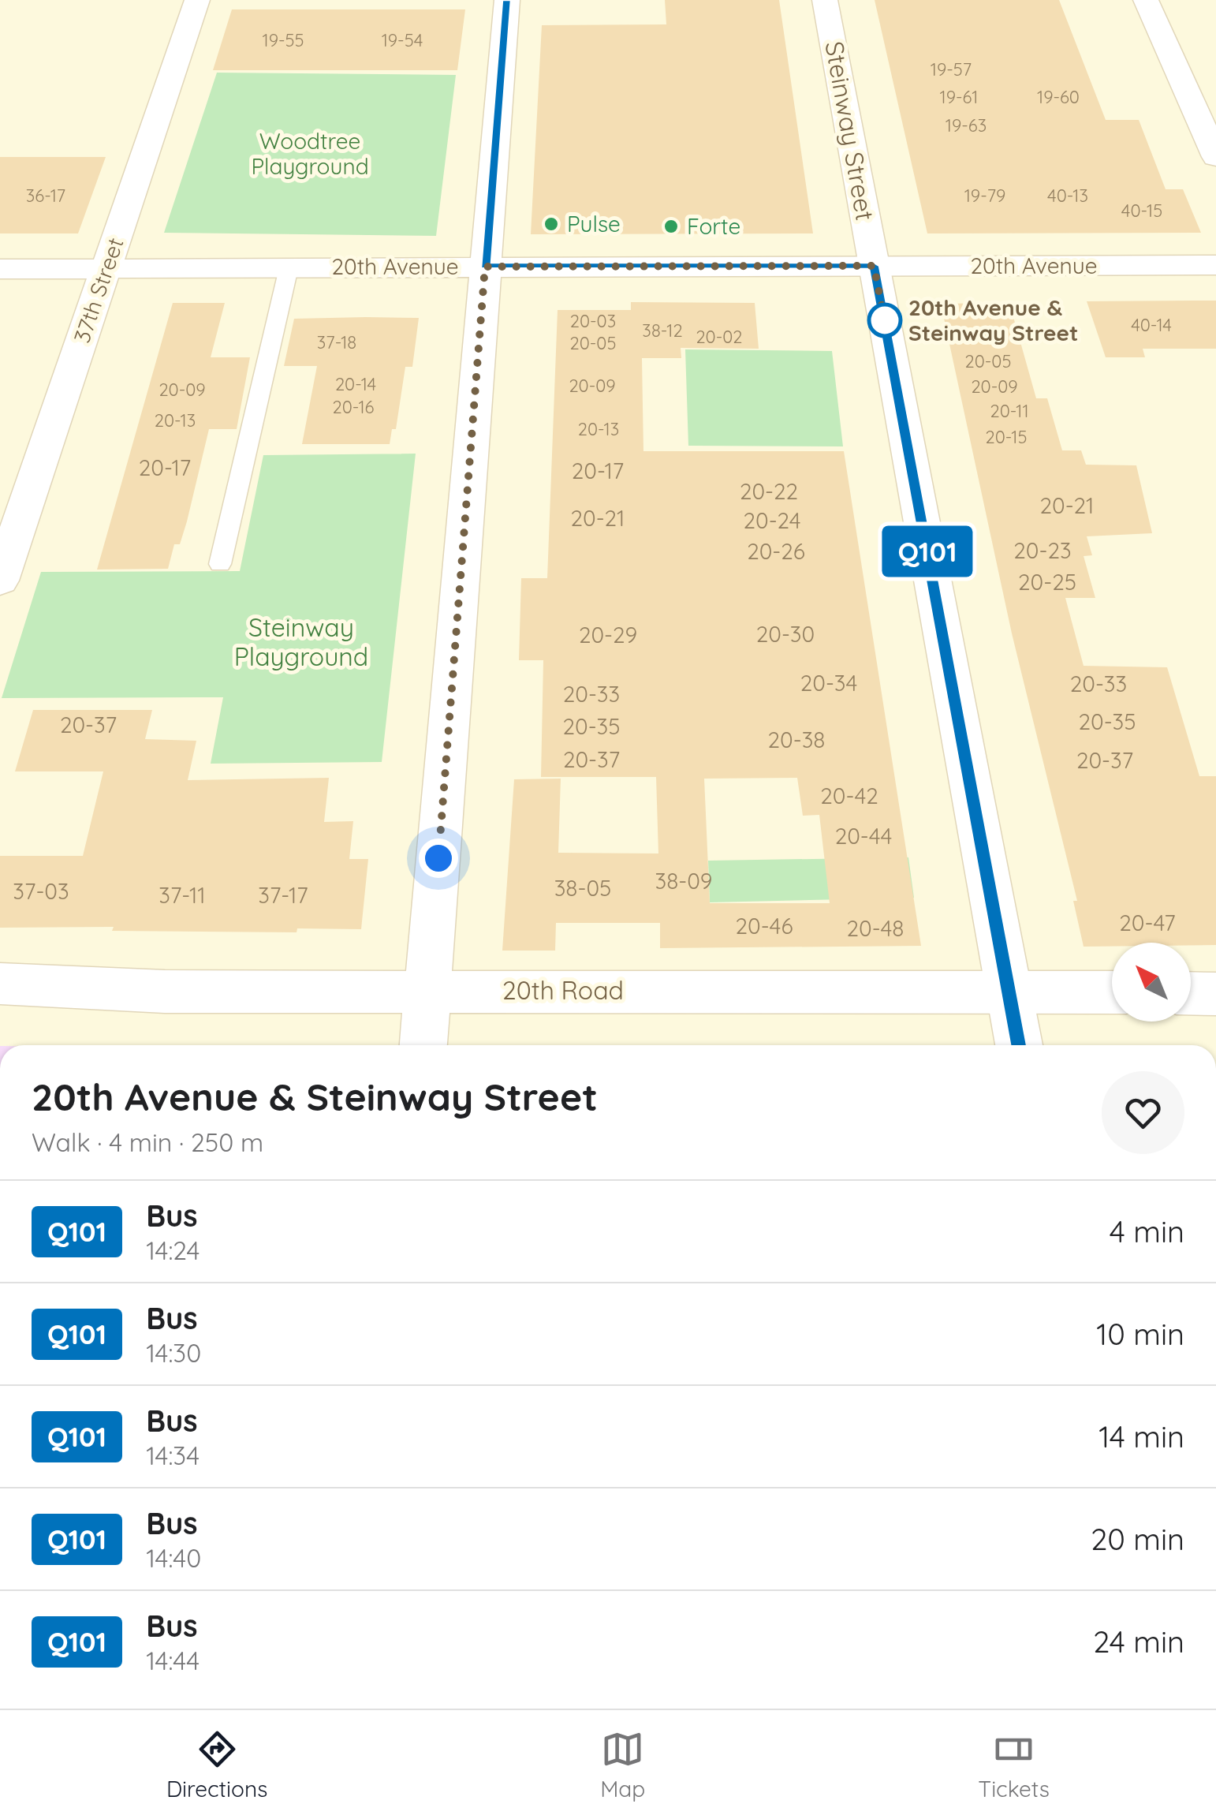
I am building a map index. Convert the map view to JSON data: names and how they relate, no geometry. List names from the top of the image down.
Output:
{
  "streets": {
    "street": [
      "Steinway Street",
      "20th Avenue",
      "37th Street",
      "20th Road"
    ]
  },
  "crossings": [
    ["Steinway Street", "20th Avenue"],
    ["Steinway Street", "20th Road"],
    ["20th Avenue", "37th Street"]
  ],
  "parks": ["Woodtree Playground", "Steinway Playground"],
  "places": ["Pulse", "Forte", "20th Avenue & Steinway Street"],
  "lines": ["bus line Q101"],
  "house_numbers": [
    "19-55",
    "19-54",
    "19-57",
    "19-61",
    "19-60",
    "19-63",
    "36-17",
    "19-79",
    "40-13",
    "40-15",
    "20-03",
    "40-14",
    "38-12",
    "20-02",
    "37-18",
    "20-05",
    "20-05",
    "20-14",
    "20-09",
    "20-09",
    "20-09",
    "20-16",
    "20-11",
    "20-13",
    "20-13",
    "20-15",
    "20-17",
    "20-17",
    "20-22",
    "20-21",
    "20-21",
    "20-24",
    "20-23",
    "20-26",
    "20-25",
    "20-30",
    "20-29",
    "20-34",
    "20-33",
    "20-33",
    "20-35",
    "20-37",
    "20-35",
    "20-38",
    "20-37",
    "20-37",
    "20-42",
    "20-44",
    "38-09",
    "38-05",
    "37-03",
    "37-11",
    "37-17",
    "20-47",
    "20-46",
    "20-48"
  ],
  "north": "top left",
  "page": {
    "on_map": "Q101",
    "heading": ["20th Avenue & Steinway Street", "Walk · 4 min · 250 m"],
    "list": [
      {
        "mark": "Q101",
        "name": "Bus",
        "note": "14:24",
        "value": "4 min"
      },
      {
        "mark": "Q101",
        "name": "Bus",
        "note": "14:30",
        "value": "10 min"
      },
      {
        "mark": "Q101",
        "name": "Bus",
        "note": "14:34",
        "value": "14 min"
      },
      {
        "mark": "Q101",
        "name": "Bus",
        "note": "14:40",
        "value": "20 min"
      },
      {
        "mark": "Q101",
        "name": "Bus",
        "note": "14:44",
        "value": "24 min"
      }
    ],
    "tabs": ["Directions", "Map", "Tickets"]
  }
}
